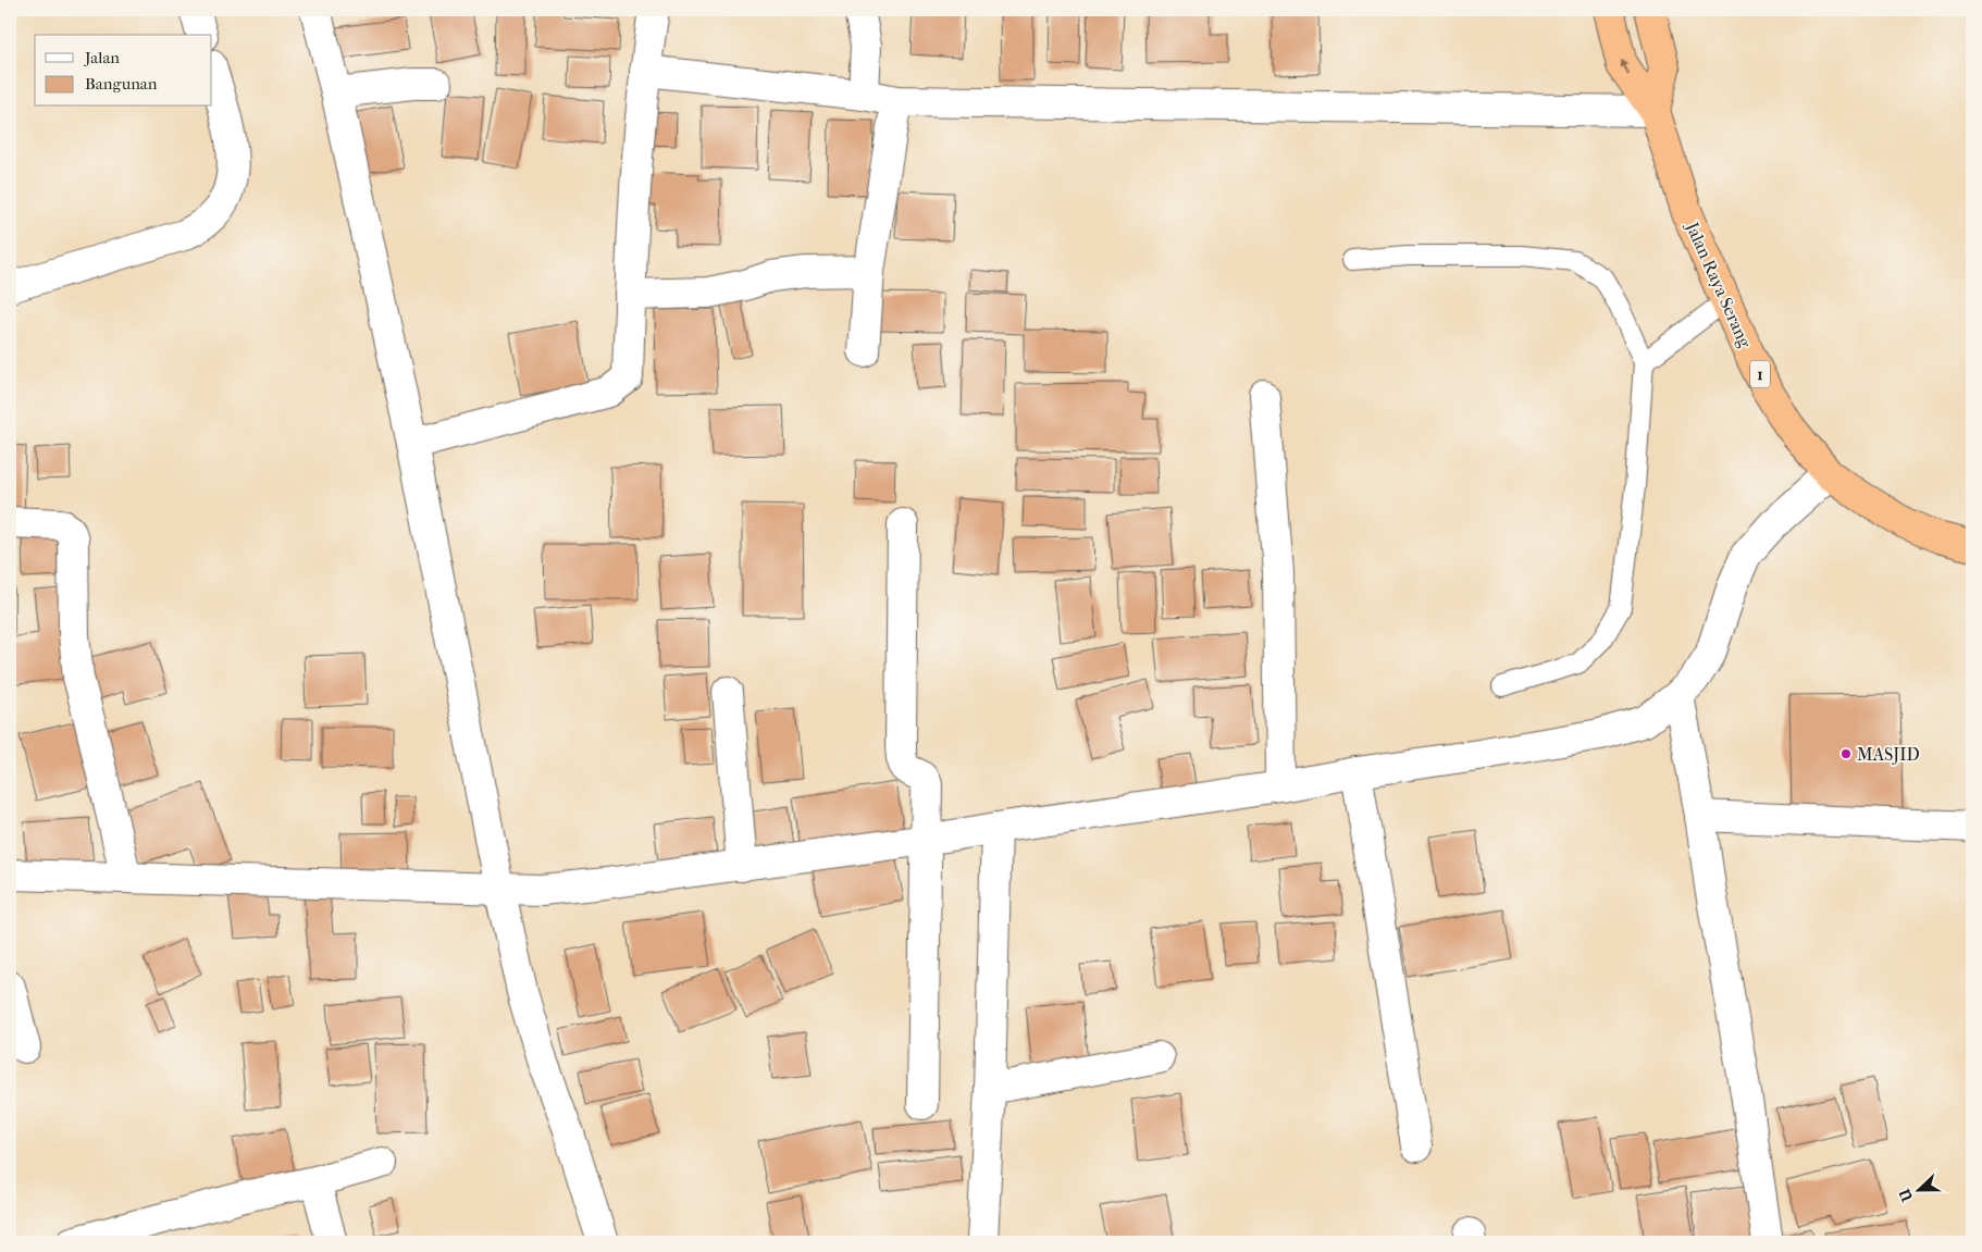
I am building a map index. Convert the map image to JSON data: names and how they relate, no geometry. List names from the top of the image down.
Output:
{
  "streets": {
    "highway": ["Jalan Raya Serang", "1"]
  },
  "places": ["MASJID"],
  "legend": ["Jalan", "Bangunan"],
  "north": "left"
}
